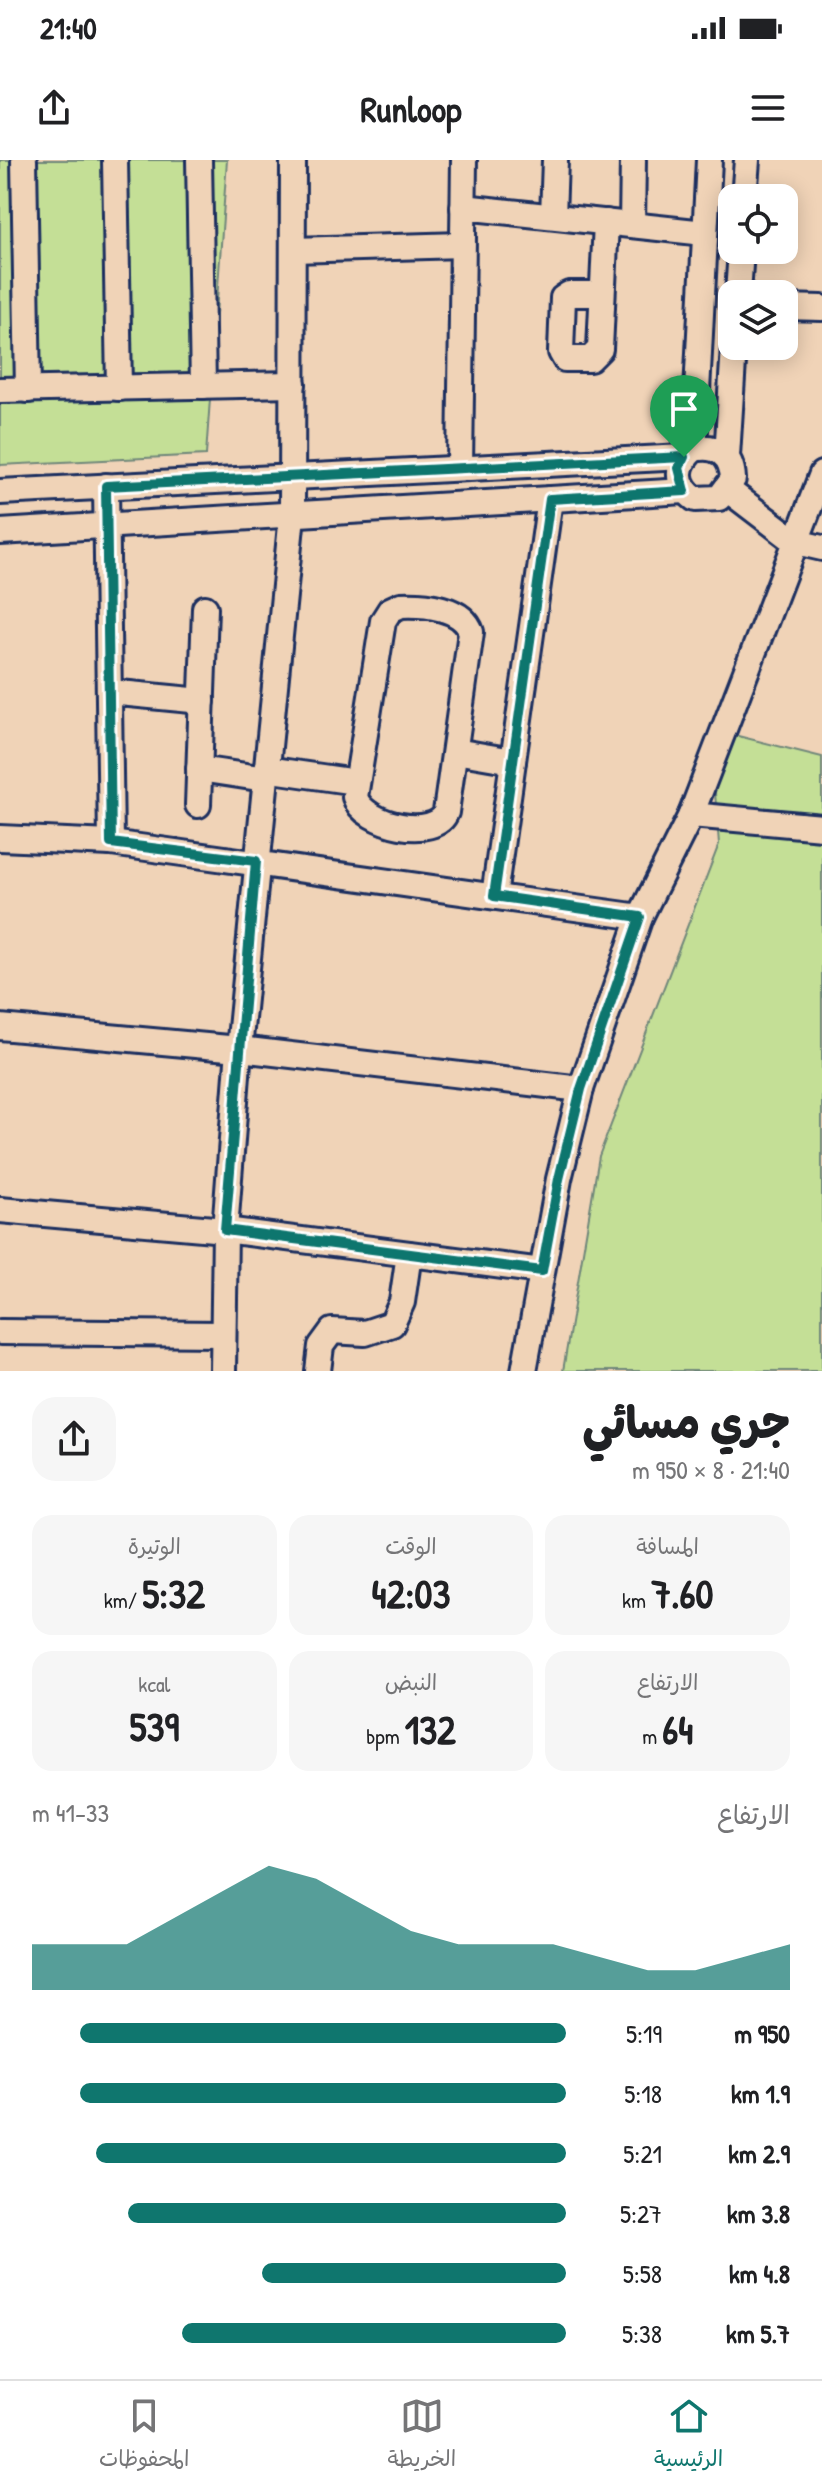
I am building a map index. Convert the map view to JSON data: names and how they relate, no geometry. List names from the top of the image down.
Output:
{
  "page": {
    "status": "21:40",
    "header": "Runloop",
    "heading": ["جري مسائي", "21:40 · 8 × 950 m"],
    "stats": [
      ["المسافة", "7.60 km"],
      ["الوقت", "42:03"],
      ["الوتيرة", "5:32 /km"],
      ["الارتفاع", "64 m"],
      ["النبض", "132 bpm"],
      ["kcal", "539"]
    ],
    "chart": ["الارتفاع", "33–41 m"],
    "list": [
      {
        "name": "950 m",
        "note": "5:19"
      },
      {
        "name": "1.9 km",
        "note": "5:18"
      },
      {
        "name": "2.9 km",
        "note": "5:21"
      },
      {
        "name": "3.8 km",
        "note": "5:27"
      },
      {
        "name": "4.8 km",
        "note": "5:58"
      },
      {
        "name": "5.7 km",
        "note": "5:38"
      }
    ],
    "tabs": ["الرئيسية", "الخريطة", "المحفوظات"]
  }
}
